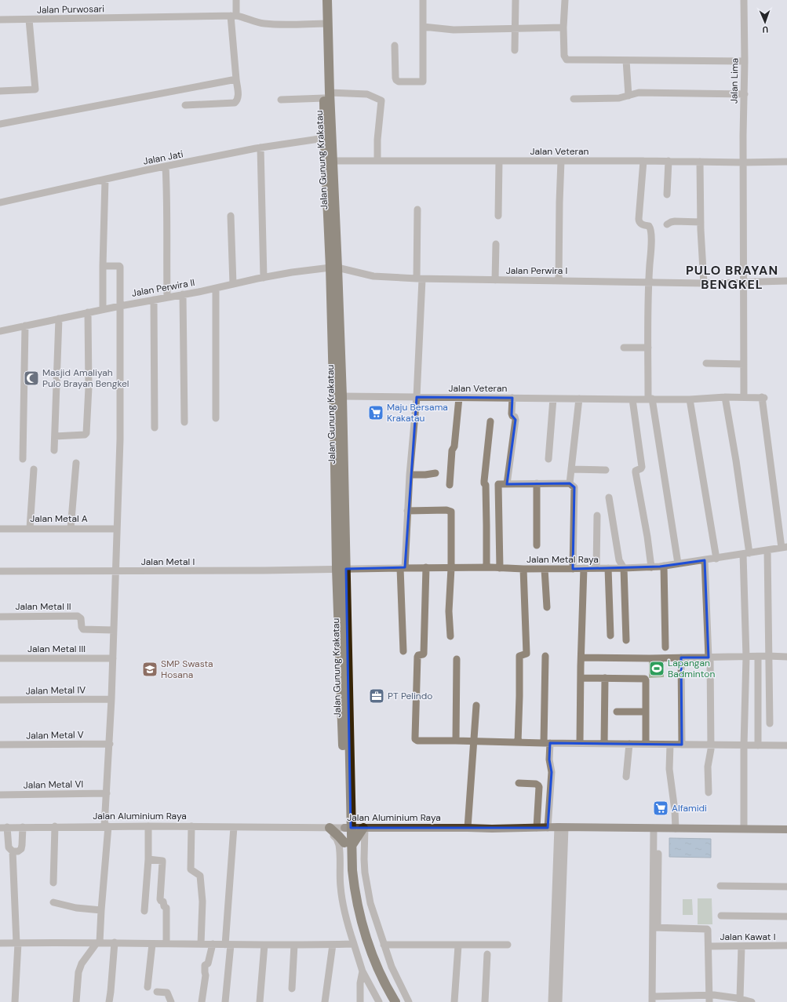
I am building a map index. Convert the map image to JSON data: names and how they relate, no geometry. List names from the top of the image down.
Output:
{
  "streets": {
    "highway": ["Jalan Gunung Krakatau"],
    "main road": ["Jalan Aluminium Raya"],
    "street": [
      "Jalan Purwosari",
      "Jalan Lima",
      "Jalan Veteran",
      "Jalan Jati",
      "Jalan Perwira I",
      "Jalan Perwira II",
      "Jalan Metal A",
      "Jalan Metal Raya",
      "Jalan Metal I",
      "Jalan Metal II",
      "Jalan Metal III",
      "Jalan Metal IV",
      "Jalan Metal V",
      "Jalan Metal VI",
      "Jalan Kawat I"
    ]
  },
  "crossings": [
    ["Jalan Purwosari", "Jalan Gunung Krakatau"],
    ["Jalan Lima", "Jalan Veteran"],
    ["Jalan Lima", "Jalan Perwira I"],
    ["Jalan Veteran", "Jalan Gunung Krakatau"],
    ["Jalan Veteran", "Jalan Metal Raya"],
    ["Jalan Jati", "Jalan Gunung Krakatau"],
    ["Jalan Gunung Krakatau", "Jalan Perwira I"],
    ["Jalan Gunung Krakatau", "Jalan Perwira II"],
    ["Jalan Gunung Krakatau", "Jalan Metal Raya"],
    ["Jalan Gunung Krakatau", "Jalan Metal I"],
    ["Jalan Gunung Krakatau", "Jalan Aluminium Raya"],
    ["Jalan Perwira I", "Jalan Perwira II"],
    ["Jalan Metal Raya", "Jalan Metal I"]
  ],
  "districts": ["PULO BRAYAN BENGKEL"],
  "places": {
    "mosque": ["Masjid Amaliyah Pulo Brayan Bengkel"],
    "supermarket": ["Maju Bersama Krakatau", "Alfamidi"],
    "sports": ["Lapangan Badminton"],
    "school or university": ["SMP Swasta Hosana"],
    "office": ["PT Pelindo"]
  },
  "north": "bottom"
}
